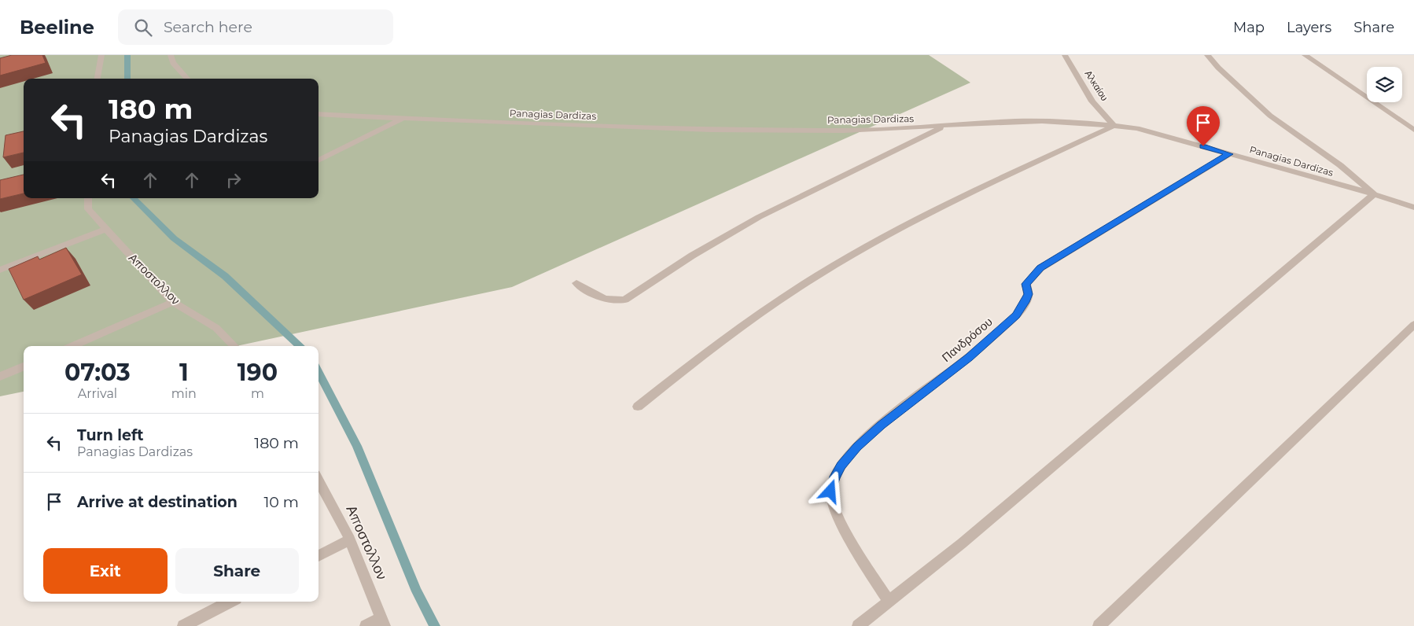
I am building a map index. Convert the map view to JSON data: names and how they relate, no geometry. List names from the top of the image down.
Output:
{
  "streets": {
    "street": [
      "Αλκαίου",
      "Panagias Dardizas",
      "Αποστολλον",
      "Πανδρόσου"
    ]
  },
  "crossings": [
    ["Αλκαίου", "Panagias Dardizas"],
    ["Panagias Dardizas", "Πανδρόσου"]
  ],
  "page": {
    "header": "Beeline",
    "search": "Search here",
    "nav": ["Map", "Layers", "Share"],
    "turn": ["180 m", "Panagias Dardizas"],
    "eta": [
      "07:03",
      "Arrival",
      "1",
      "min",
      "190",
      "m"
    ],
    "list": [
      {
        "name": "Turn left",
        "note": "Panagias Dardizas",
        "value": "180 m"
      },
      {
        "name": "Arrive at destination",
        "value": "10 m"
      }
    ],
    "buttons": ["Exit", "Share"]
  }
}
